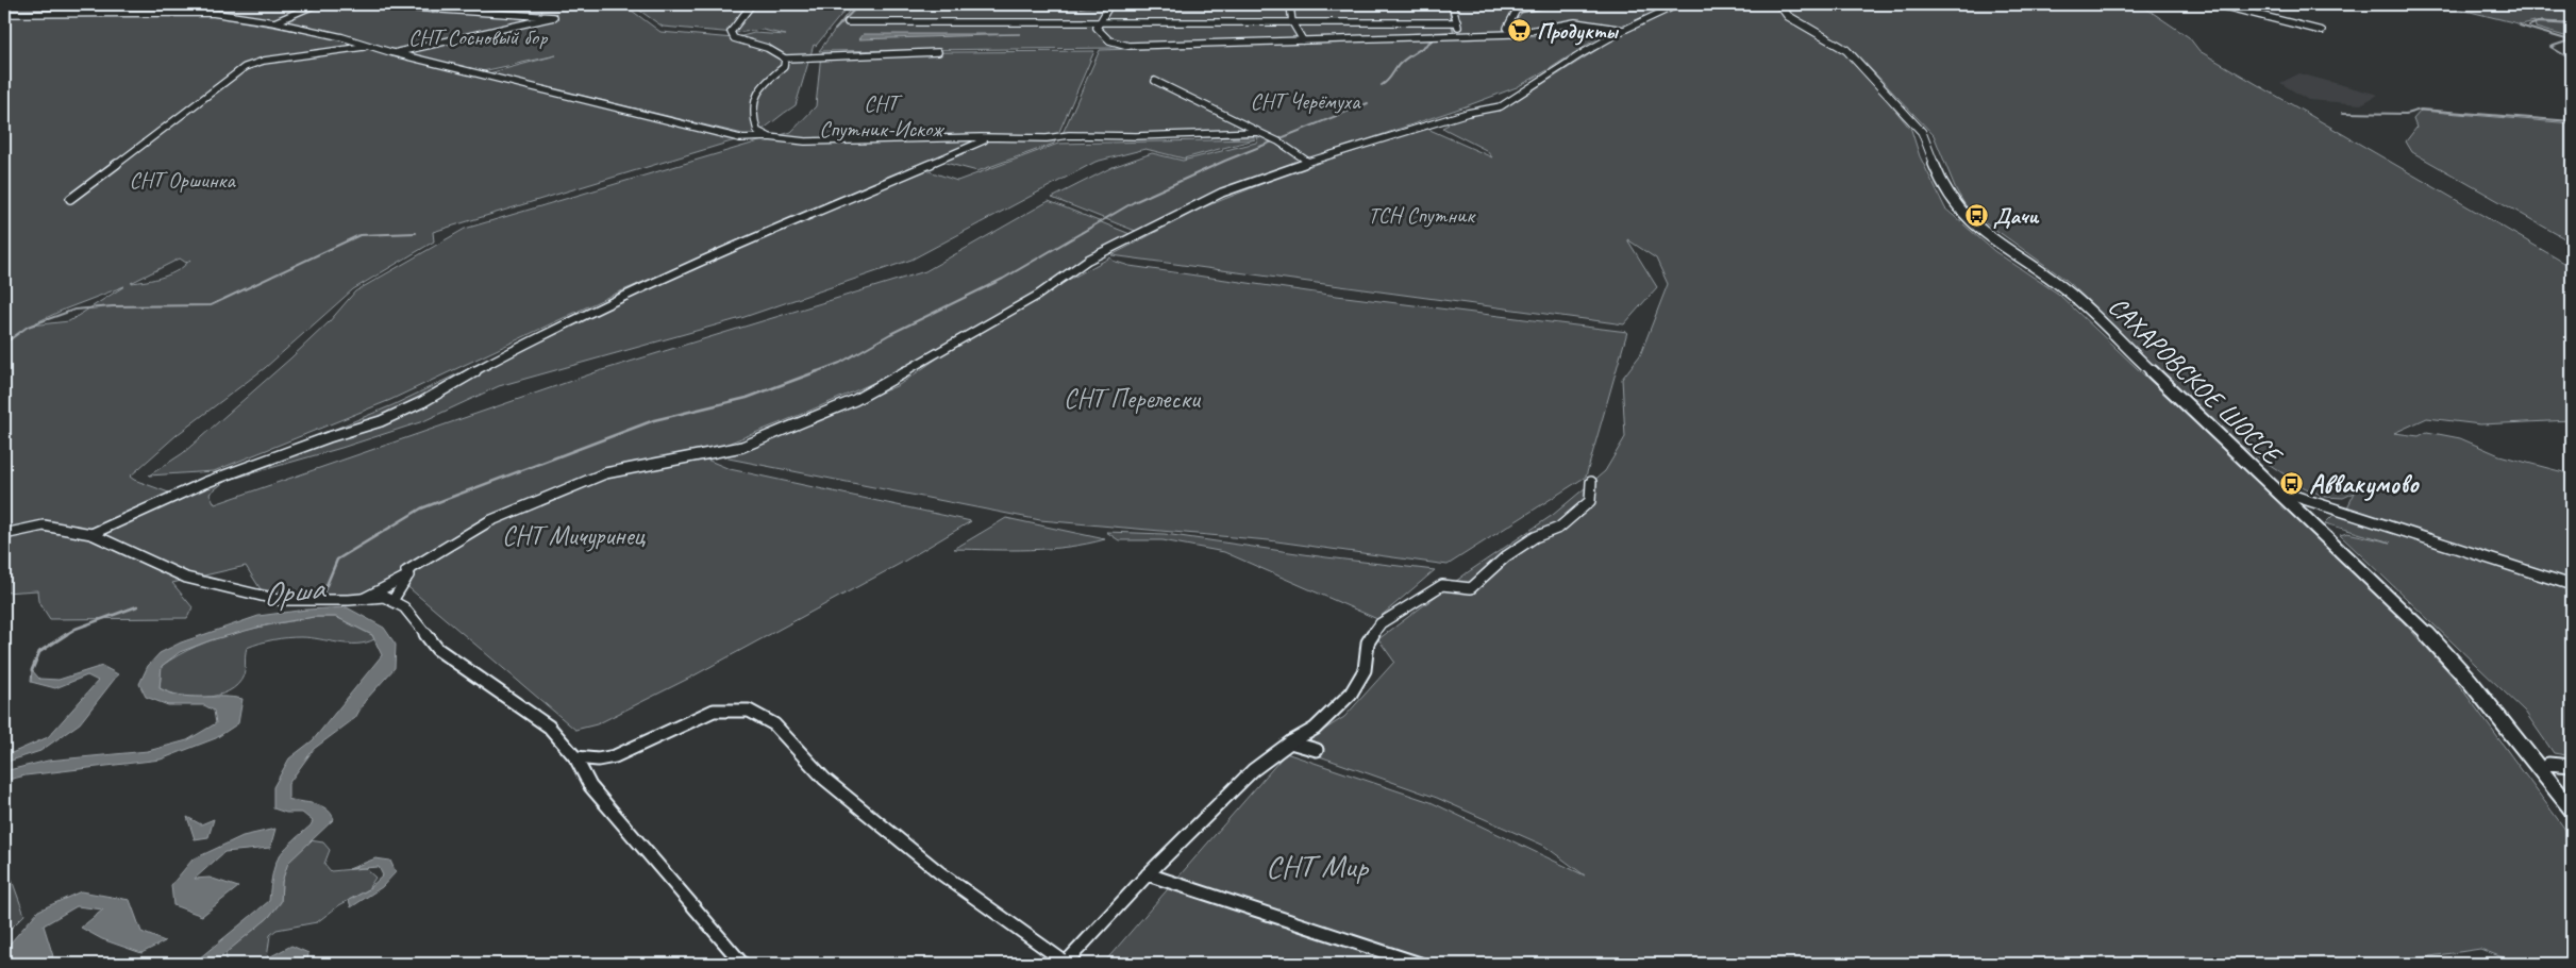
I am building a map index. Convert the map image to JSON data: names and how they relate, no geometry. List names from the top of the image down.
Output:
{
  "streets": {
    "main road": ["САХАРОВСКОЕ ШОССЕ"]
  },
  "water": ["Орша"],
  "parks": [
    "СНТ Сосновый бор",
    "СНТ Черёмуха",
    "СНТ Спутник-Искож",
    "СНТ Оршинка",
    "ТСН Спутник",
    "СНТ Перелески",
    "СНТ Мичуринец",
    "СНТ Мир"
  ],
  "places": {
    "supermarket": ["Продукты"],
    "bus stop": ["Дачи", "Аввакумово"]
  }
}
